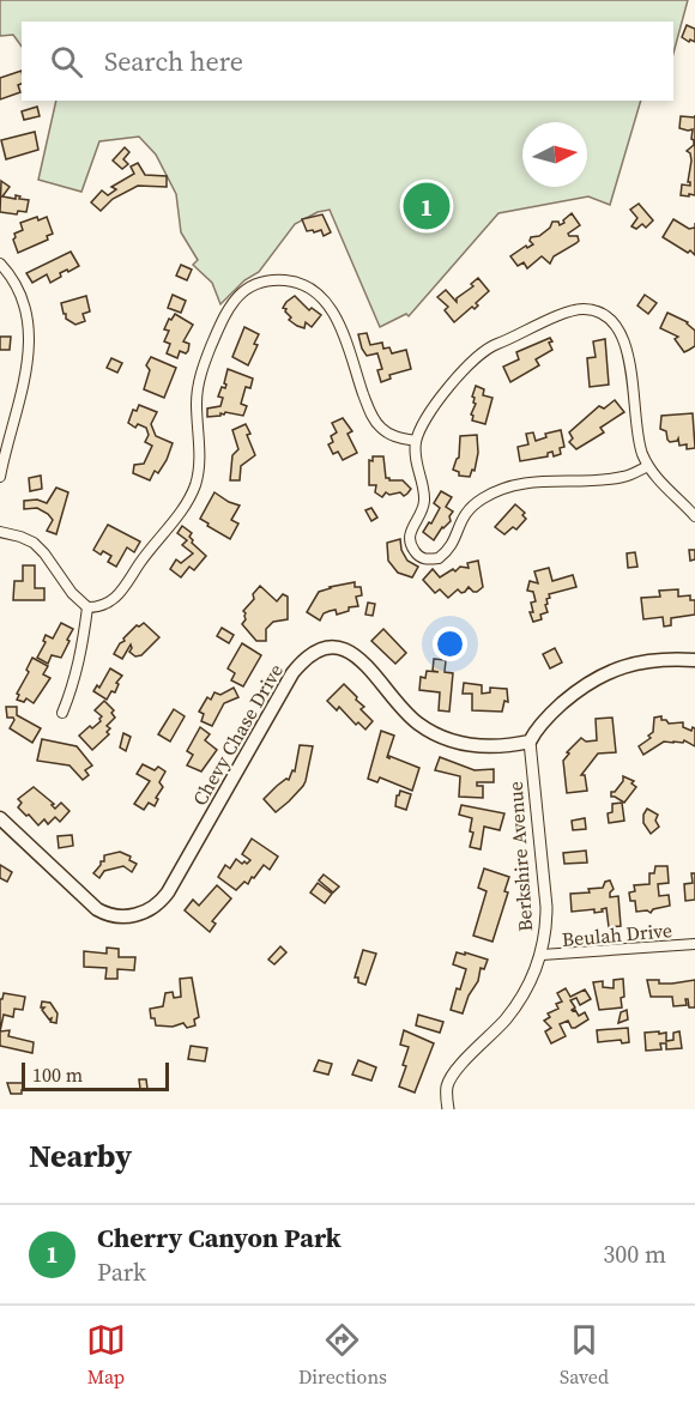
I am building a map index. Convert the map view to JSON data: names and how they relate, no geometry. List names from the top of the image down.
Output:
{
  "streets": {
    "main road": ["Chevy Chase Drive"],
    "street": ["Berkshire Avenue", "Beulah Drive"]
  },
  "crossings": [
    ["Chevy Chase Drive", "Berkshire Avenue"],
    ["Berkshire Avenue", "Beulah Drive"]
  ],
  "scale_bar": "100 m",
  "north": "right",
  "page": {
    "search": "Search here",
    "pins": "1",
    "scale": "100 m",
    "heading": "Nearby",
    "list": [
      {
        "mark": "1",
        "name": "Cherry Canyon Park",
        "note": "Park",
        "value": "300 m"
      }
    ],
    "nav": ["Map", "Directions", "Saved"]
  }
}
